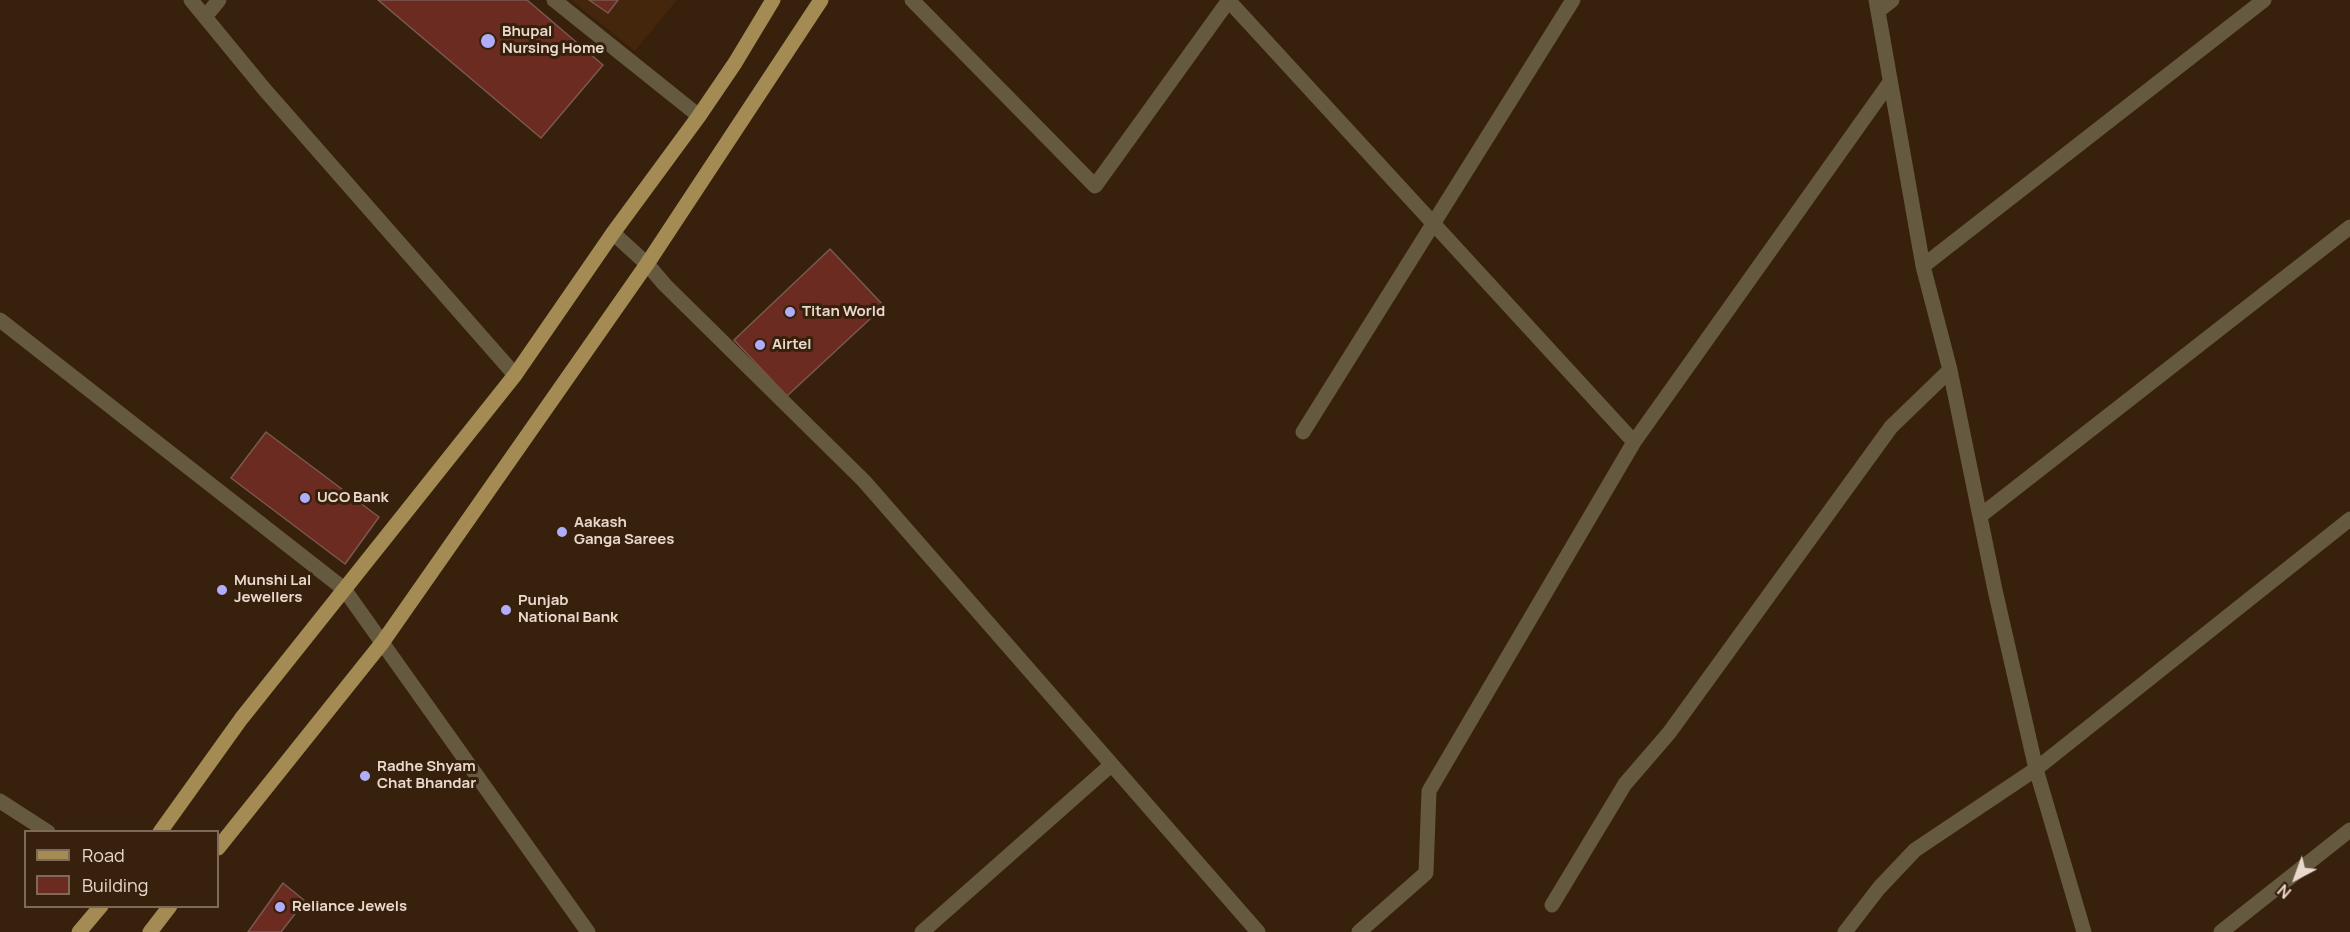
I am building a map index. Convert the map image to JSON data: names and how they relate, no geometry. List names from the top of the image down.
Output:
{
  "places": [
    "Bhupal Nursing Home",
    "Titan World",
    "Airtel",
    "UCO Bank",
    "Aakash Ganga Sarees",
    "Munshi Lal Jewellers",
    "Punjab National Bank",
    "Radhe Shyam Chat Bhandar",
    "Reliance Jewels"
  ],
  "legend": ["Road", "Building"],
  "north": "bottom left"
}
